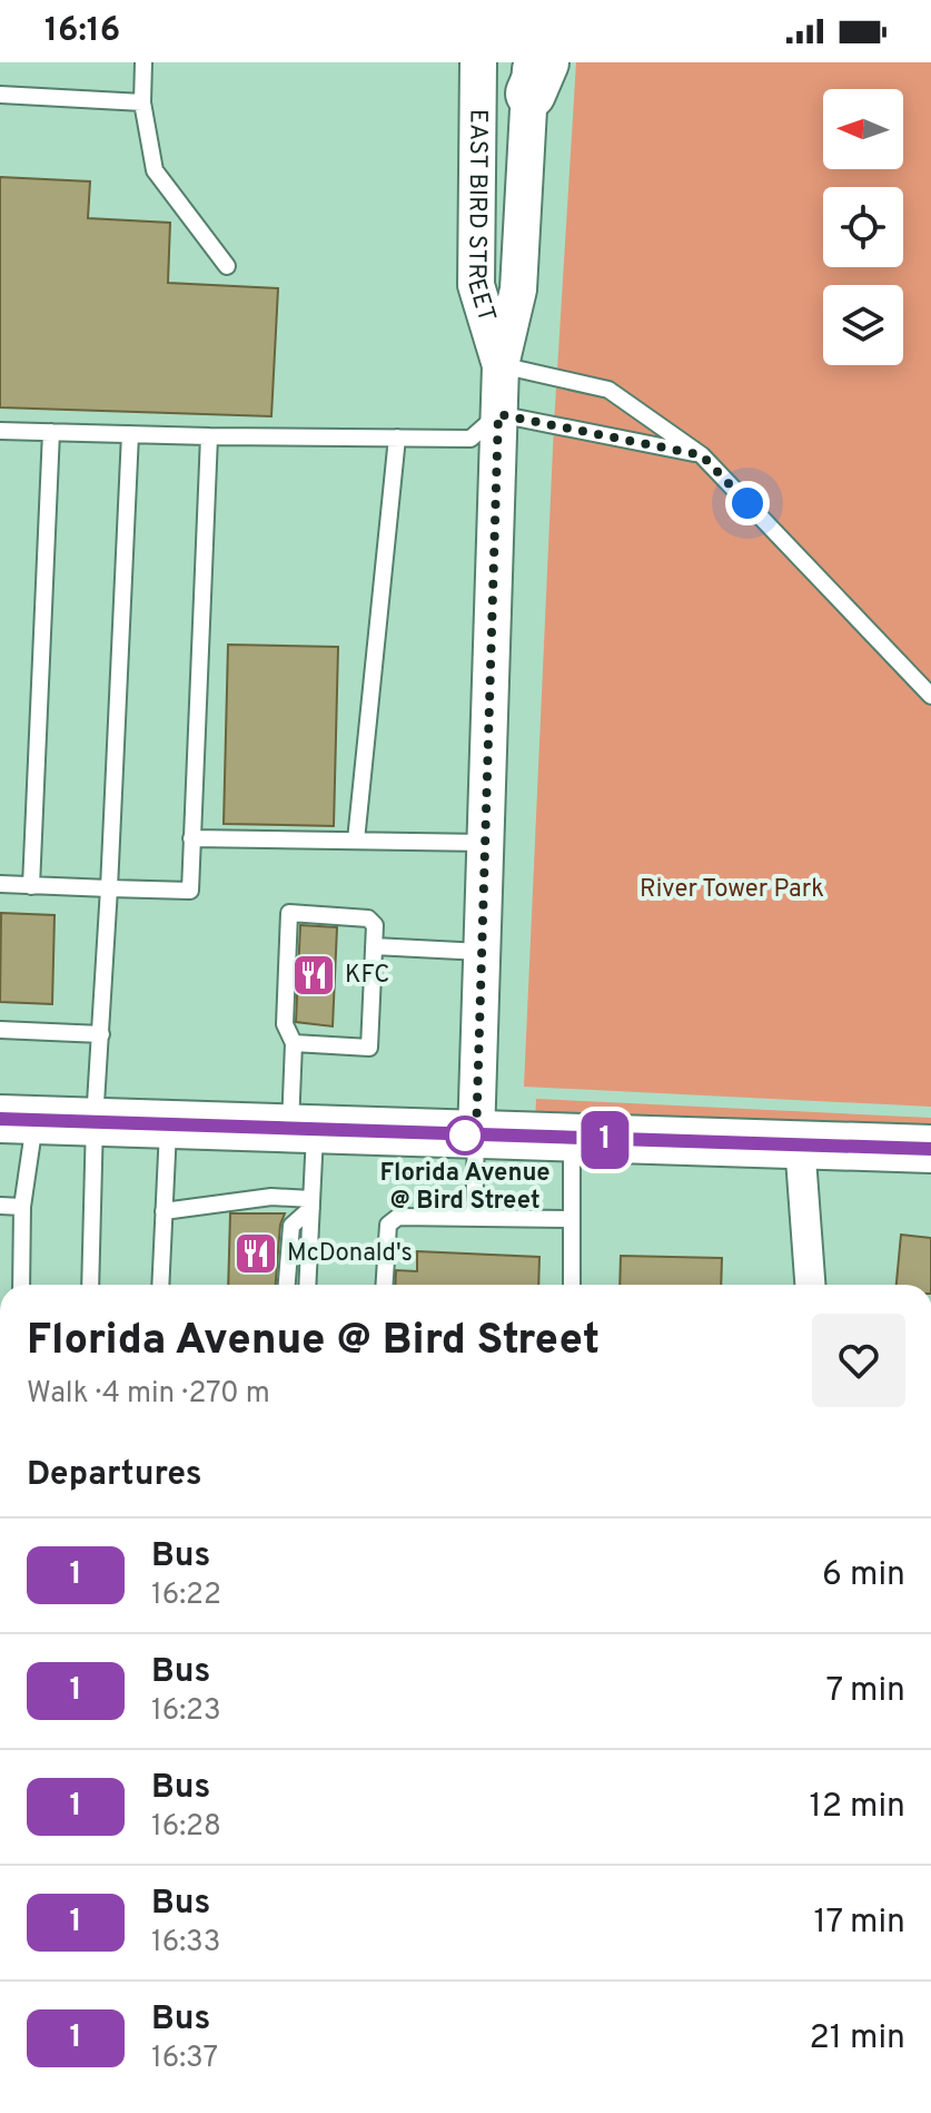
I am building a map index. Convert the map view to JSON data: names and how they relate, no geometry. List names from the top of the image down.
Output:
{
  "streets": {
    "street": ["EAST BIRD STREET"]
  },
  "parks": ["River Tower Park"],
  "places": {
    "restaurant": ["KFC", "McDonald's"],
    "other": ["Florida Avenue @ Bird Street"]
  },
  "lines": ["bus line 1"],
  "north": "left",
  "page": {
    "status": "16:16",
    "on_map": "1",
    "heading": [
      ["Florida Avenue @ Bird Street", "Walk · 4 min · 270 m"],
      "Departures"
    ],
    "list": [
      {
        "mark": "1",
        "name": "Bus",
        "note": "16:22",
        "value": "6 min"
      },
      {
        "mark": "1",
        "name": "Bus",
        "note": "16:23",
        "value": "7 min"
      },
      {
        "mark": "1",
        "name": "Bus",
        "note": "16:28",
        "value": "12 min"
      },
      {
        "mark": "1",
        "name": "Bus",
        "note": "16:33",
        "value": "17 min"
      },
      {
        "mark": "1",
        "name": "Bus",
        "note": "16:37",
        "value": "21 min"
      }
    ]
  }
}
